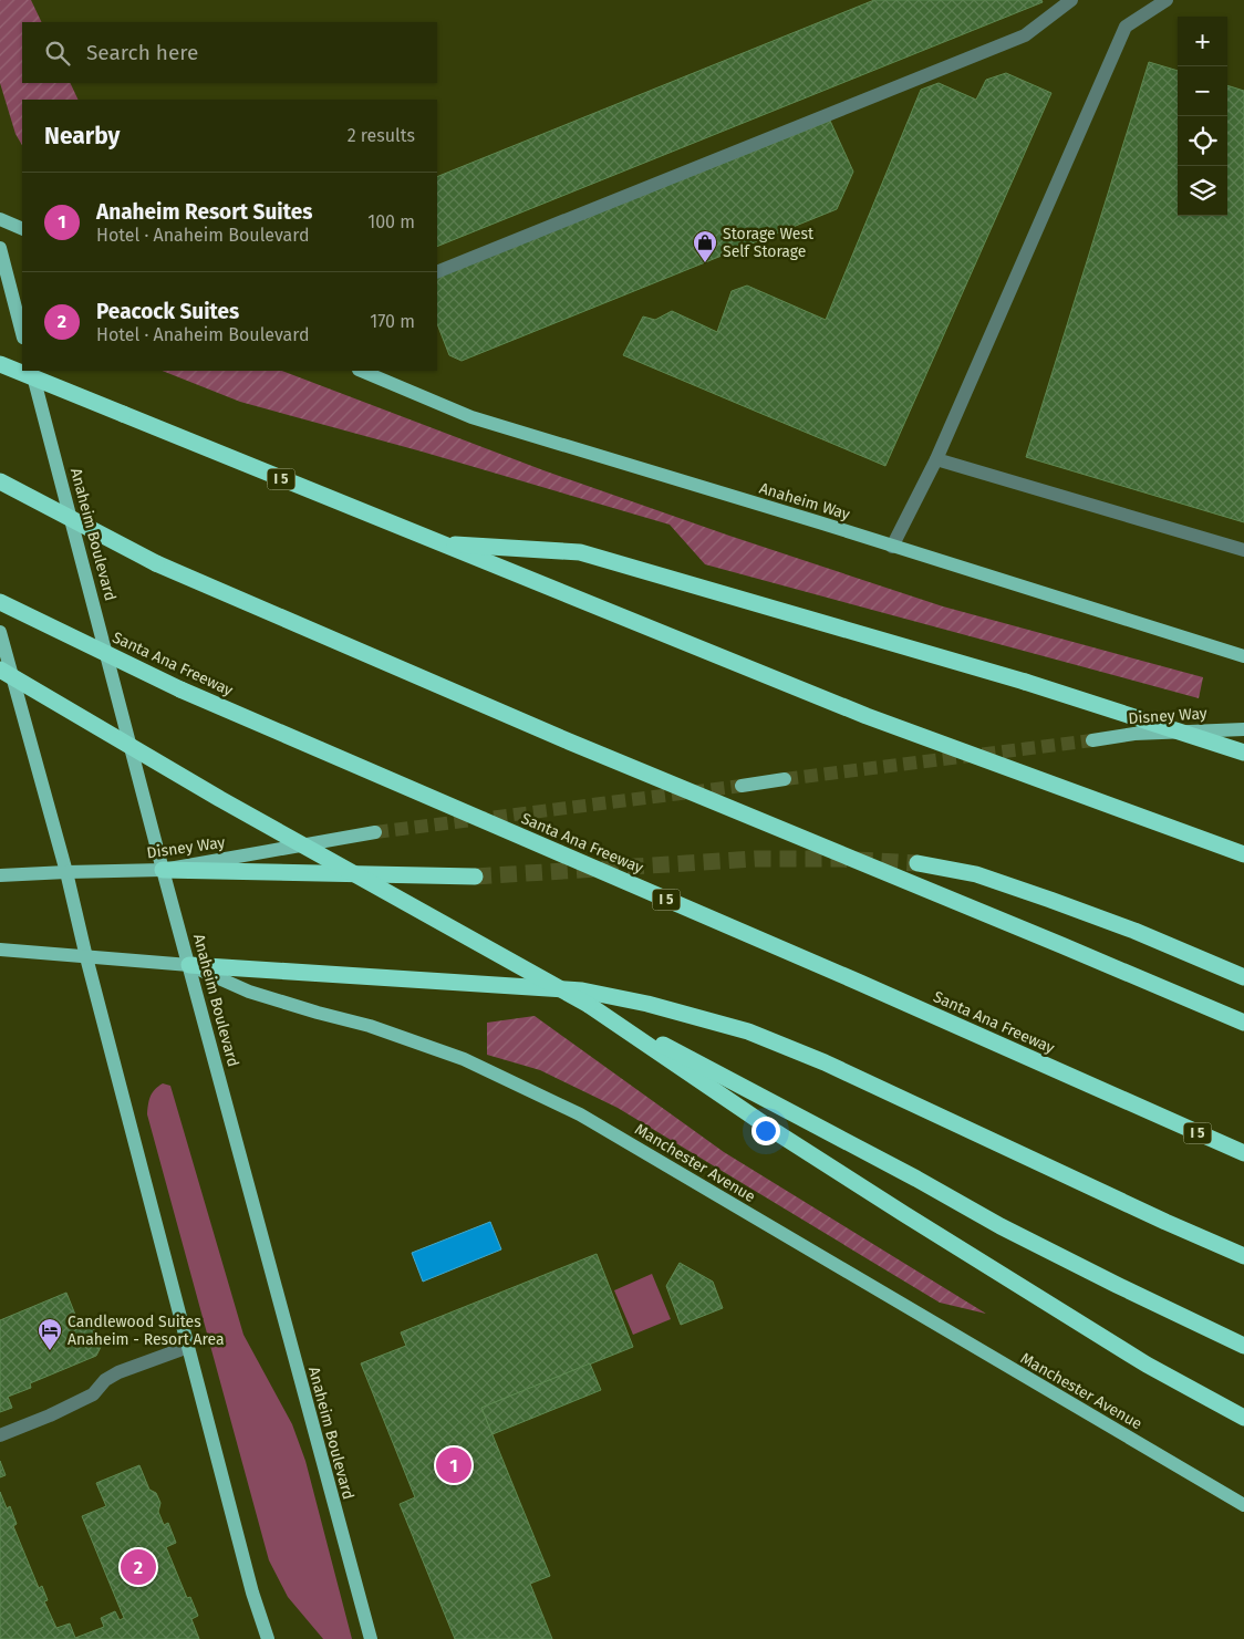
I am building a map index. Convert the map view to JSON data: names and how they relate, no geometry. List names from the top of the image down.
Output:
{
  "streets": {
    "highway": ["I 5", "Santa Ana Freeway"],
    "main road": [
      "Anaheim Way",
      "Anaheim Boulevard",
      "Disney Way",
      "Manchester Avenue"
    ]
  },
  "crossings": [
    ["Anaheim Boulevard", "Disney Way"],
    ["Anaheim Boulevard", "Manchester Avenue"]
  ],
  "places": {
    "shop": ["Storage West Self Storage"],
    "hotel": ["Candlewood Suites Anaheim - Resort Area"]
  },
  "page": {
    "map_buttons": ["+", "−"],
    "search": "Search here",
    "heading": ["Nearby", "2 results"],
    "list": [
      {
        "mark": "1",
        "name": "Anaheim Resort Suites",
        "note": "Hotel · Anaheim Boulevard",
        "value": "100 m"
      },
      {
        "mark": "2",
        "name": "Peacock Suites",
        "note": "Hotel · Anaheim Boulevard",
        "value": "170 m"
      }
    ],
    "pins": ["1", "2"]
  }
}
